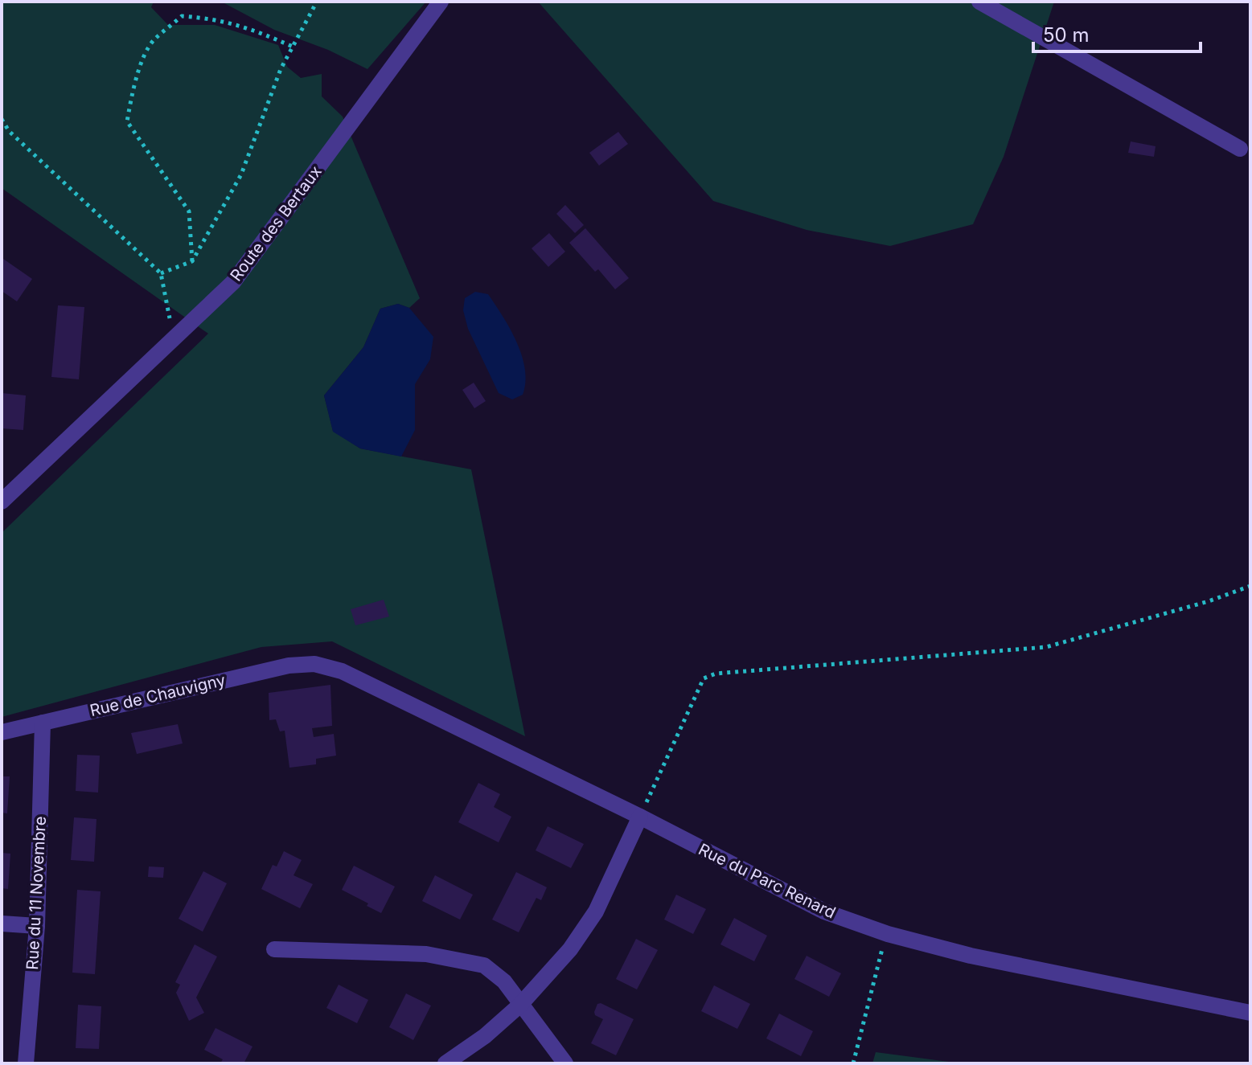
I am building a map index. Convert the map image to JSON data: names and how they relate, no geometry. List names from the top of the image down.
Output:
{
  "streets": {
    "street": [
      "Route des Bertaux",
      "Rue de Chauvigny",
      "Rue du Parc Renard",
      "Rue du 11 Novembre"
    ]
  },
  "crossings": [
    ["Rue de Chauvigny", "Rue du Parc Renard"],
    ["Rue de Chauvigny", "Rue du 11 Novembre"]
  ],
  "scale_bar": "50 m"
}
